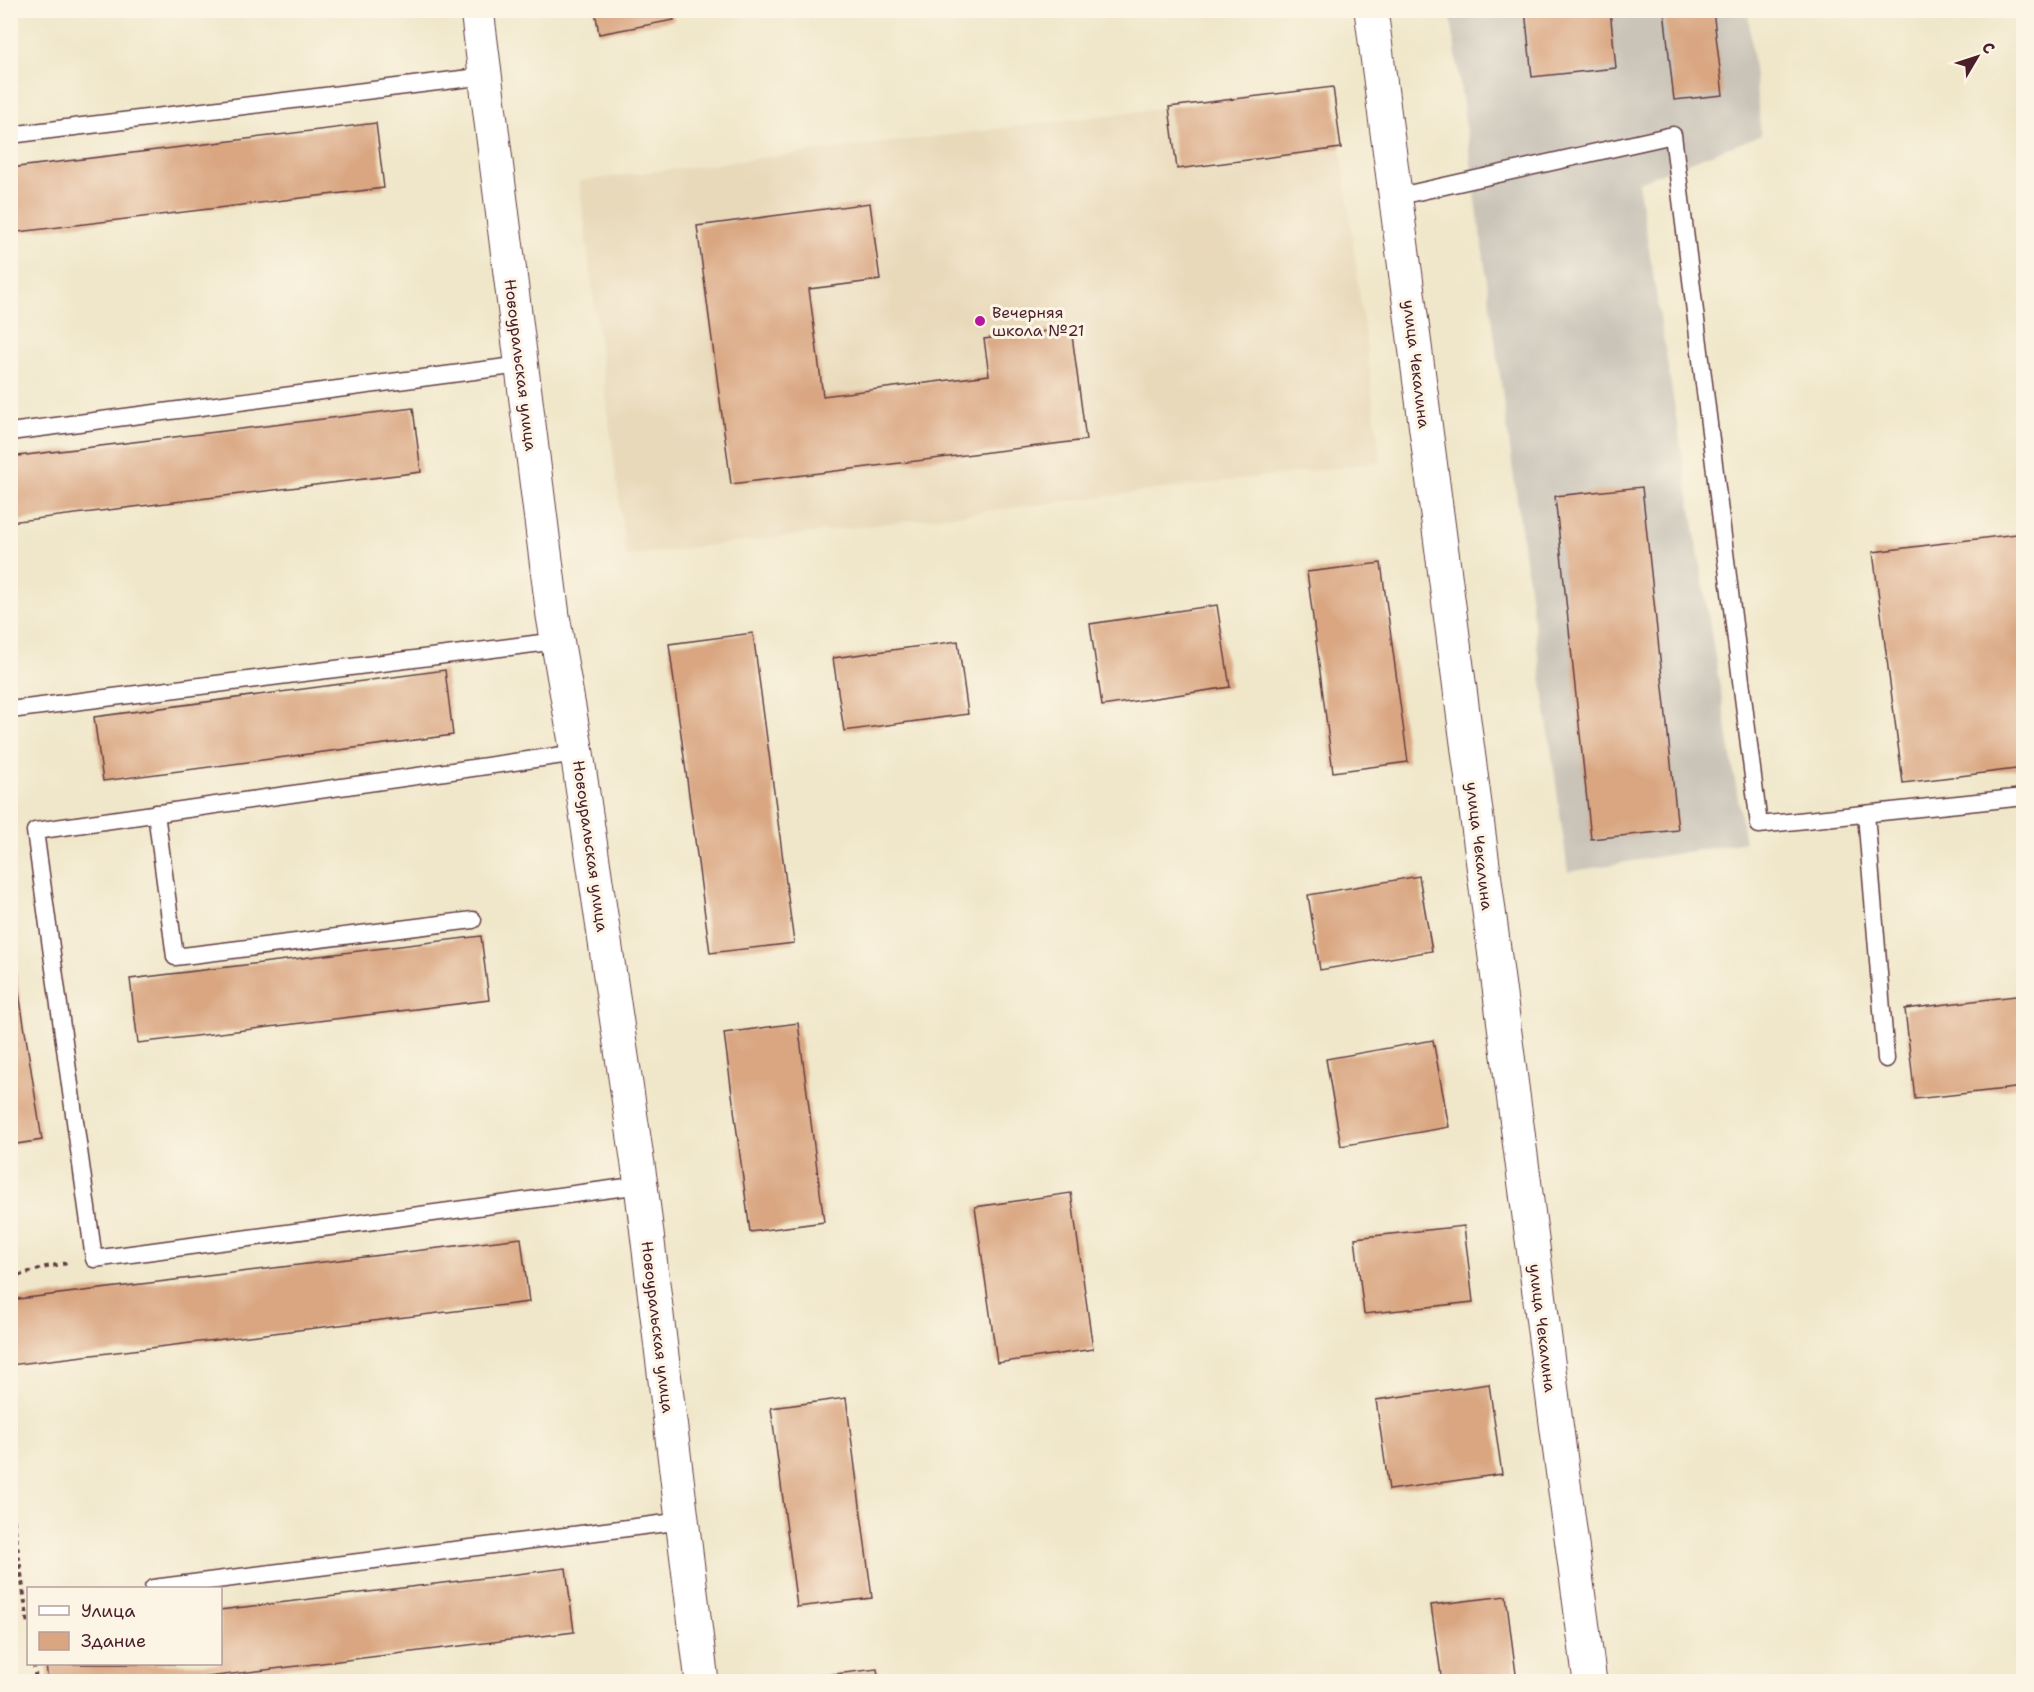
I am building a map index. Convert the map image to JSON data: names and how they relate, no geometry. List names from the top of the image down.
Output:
{
  "streets": {
    "street": ["улица Чекалина", "Новоуральская улица"]
  },
  "places": ["Вечерняя школа №21"],
  "legend": ["Улица", "Здание"],
  "north": "top right"
}
